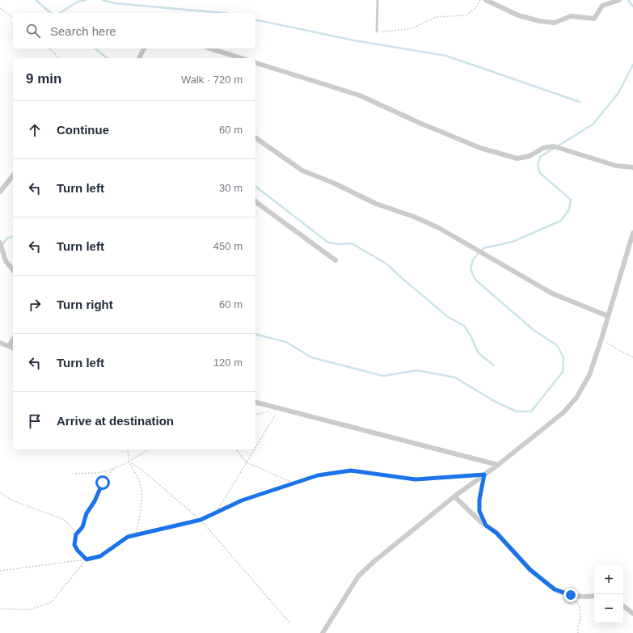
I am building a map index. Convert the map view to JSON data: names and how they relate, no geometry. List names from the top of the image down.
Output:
{
  "page": {
    "search": "Search here",
    "heading": ["9 min", "Walk · 720 m"],
    "list": [
      ["Continue", "60 m"],
      ["Turn left", "30 m"],
      ["Turn left", "450 m"],
      ["Turn right", "60 m"],
      ["Turn left", "120 m"],
      "Arrive at destination"
    ],
    "map_buttons": ["+", "−"]
  }
}
